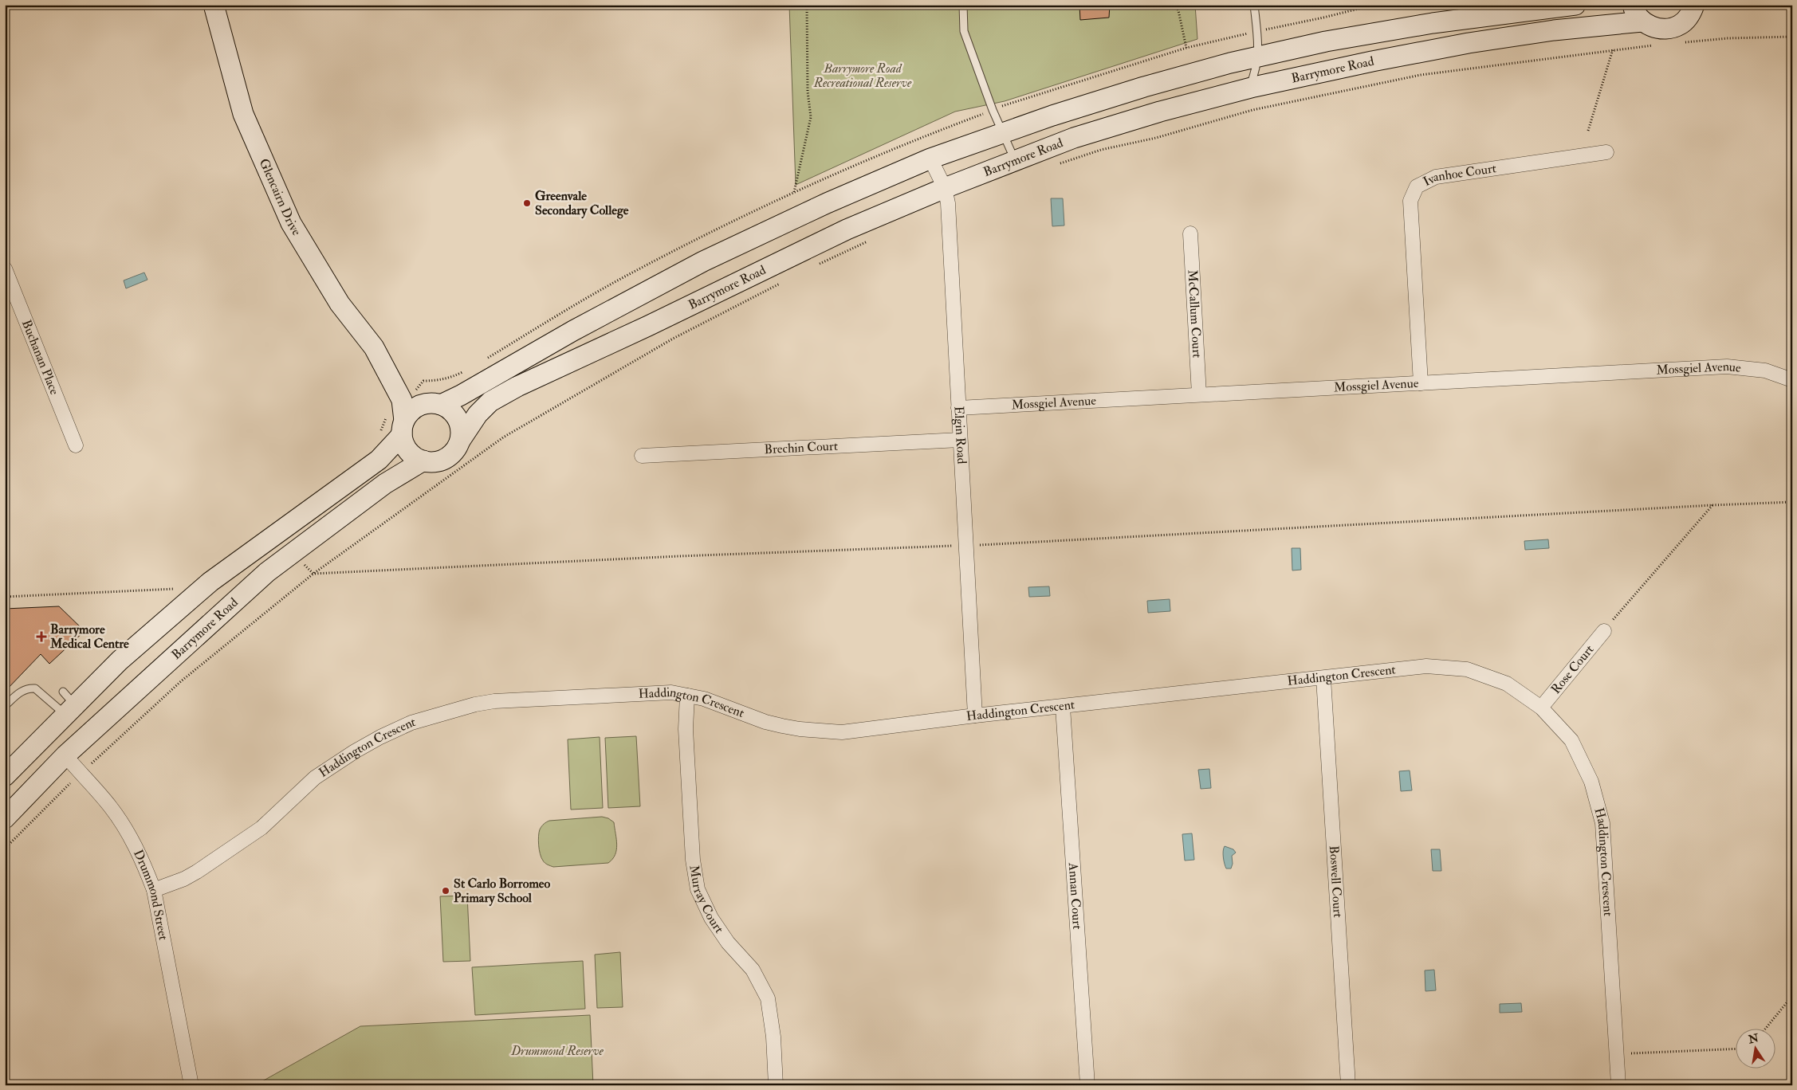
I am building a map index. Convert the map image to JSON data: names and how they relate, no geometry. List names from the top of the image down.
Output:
{
  "streets": {
    "street": [
      "Barrymore Road",
      "Ivanhoe Court",
      "Glencairn Drive",
      "McCallum Court",
      "Buchanan Place",
      "Mossgiel Avenue",
      "Elgin Road",
      "Brechin Court",
      "Rose Court",
      "Haddington Crescent",
      "Boswell Court",
      "Drummond Street",
      "Annan Court",
      "Murray Court"
    ]
  },
  "crossings": [
    ["Barrymore Road", "Glencairn Drive"],
    ["Barrymore Road", "Elgin Road"],
    ["Barrymore Road", "Drummond Street"],
    ["Ivanhoe Court", "Mossgiel Avenue"],
    ["McCallum Court", "Mossgiel Avenue"],
    ["Mossgiel Avenue", "Elgin Road"],
    ["Elgin Road", "Brechin Court"],
    ["Elgin Road", "Haddington Crescent"],
    ["Rose Court", "Haddington Crescent"],
    ["Haddington Crescent", "Boswell Court"],
    ["Haddington Crescent", "Drummond Street"],
    ["Haddington Crescent", "Annan Court"],
    ["Haddington Crescent", "Murray Court"]
  ],
  "parks": ["Barrymore Road Recreational Reserve", "Drummond Reserve"],
  "places": {
    "other": ["Greenvale Secondary College", "St Carlo Borromeo Primary School"],
    "health": ["Barrymore Medical Centre"]
  },
  "north": "top"
}
